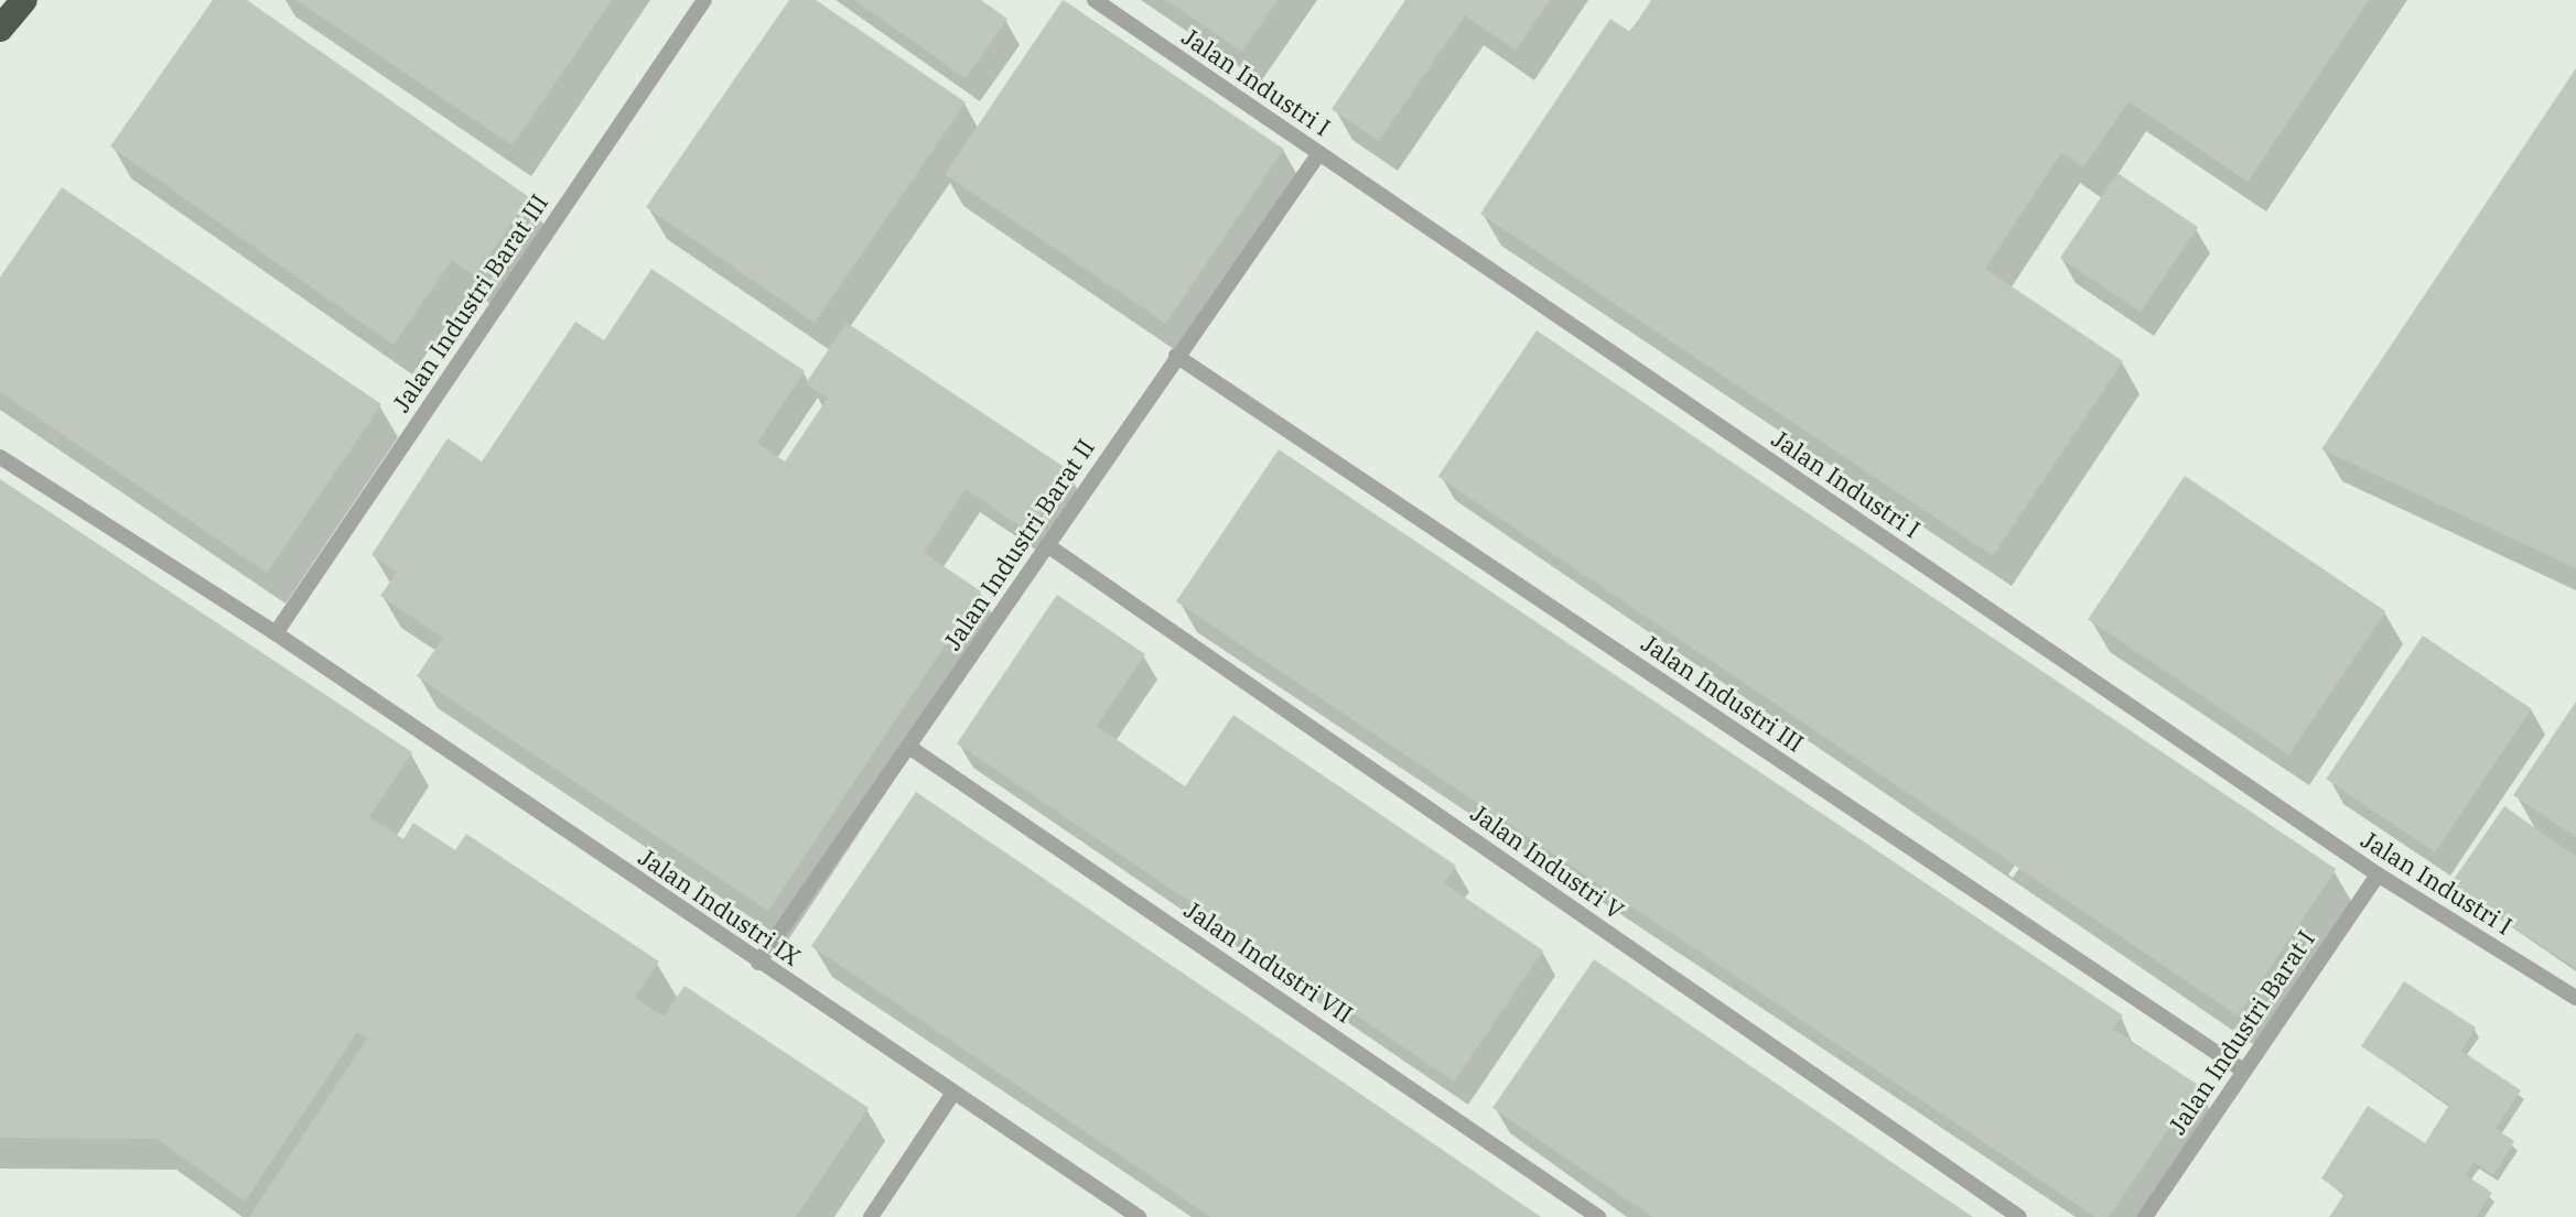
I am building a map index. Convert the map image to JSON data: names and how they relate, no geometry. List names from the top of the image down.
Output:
{
  "streets": {
    "lane": [
      "Jalan Industri I",
      "Jalan Industri Barat III",
      "Jalan Industri Barat II",
      "Jalan Industri III",
      "Jalan Industri V",
      "Jalan Industri IX",
      "Jalan Industri VII",
      "Jalan Industri Barat I"
    ]
  },
  "crossings": [
    ["Jalan Industri I", "Jalan Industri Barat II"],
    ["Jalan Industri I", "Jalan Industri Barat I"],
    ["Jalan Industri Barat III", "Jalan Industri IX"],
    ["Jalan Industri Barat II", "Jalan Industri III"],
    ["Jalan Industri Barat II", "Jalan Industri V"],
    ["Jalan Industri Barat II", "Jalan Industri IX"],
    ["Jalan Industri Barat II", "Jalan Industri VII"],
    ["Jalan Industri III", "Jalan Industri Barat I"]
  ]
}
